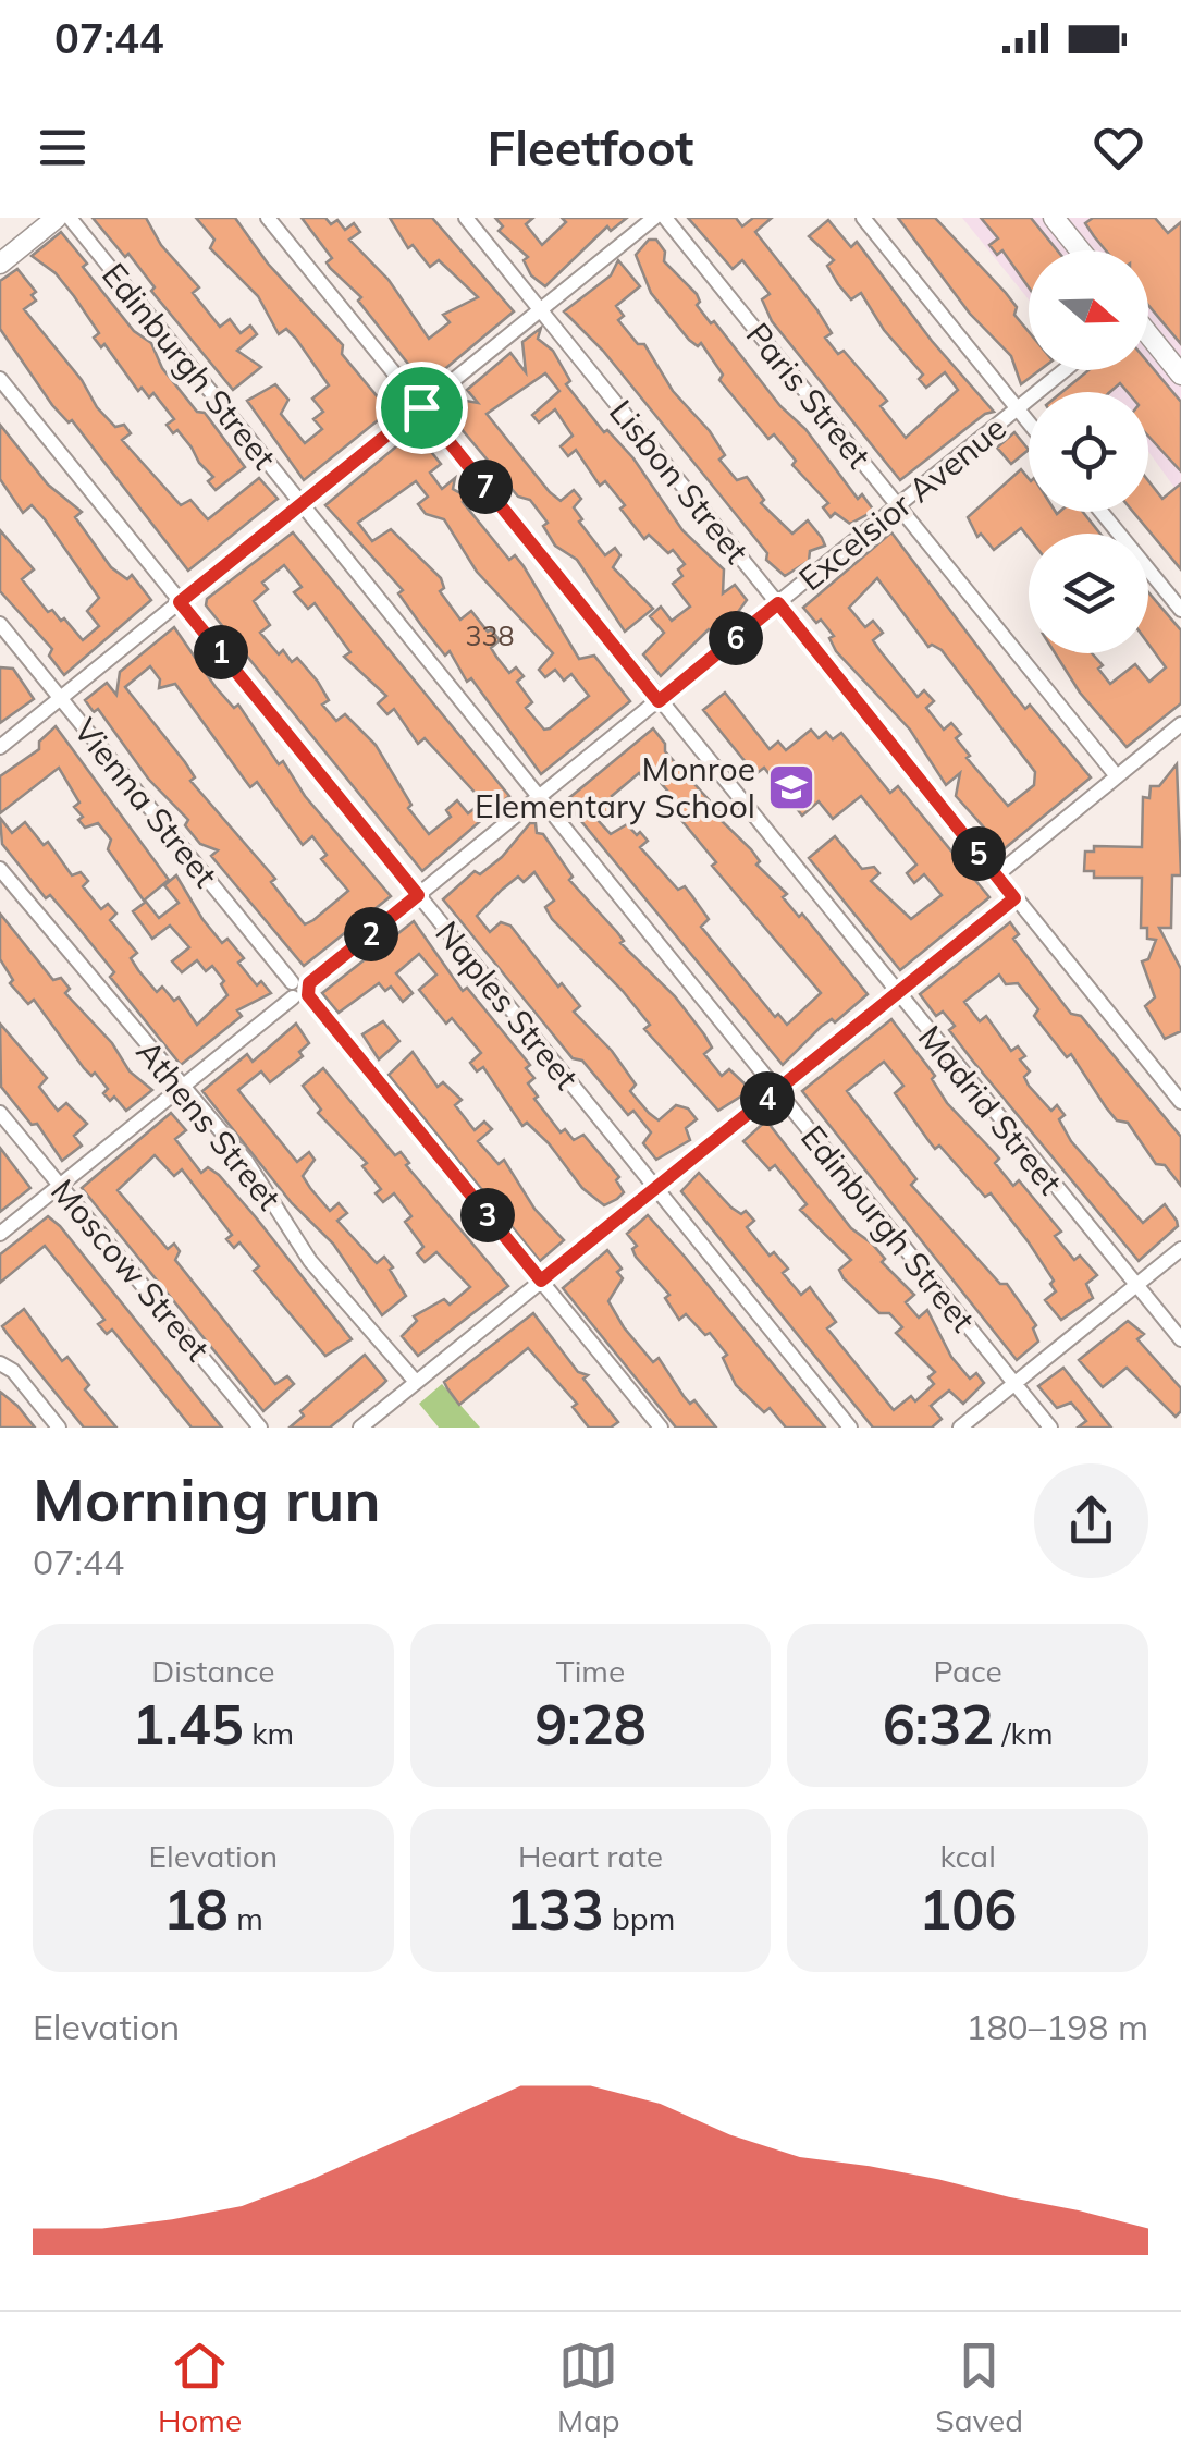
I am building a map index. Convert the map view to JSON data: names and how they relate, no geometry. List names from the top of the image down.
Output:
{
  "streets": {
    "street": [
      "Edinburgh Street",
      "Paris Street",
      "Lisbon Street",
      "Excelsior Avenue",
      "Vienna Street",
      "Naples Street",
      "Madrid Street",
      "Athens Street",
      "Moscow Street"
    ]
  },
  "crossings": [
    ["Edinburgh Street", "Excelsior Avenue"],
    ["Paris Street", "Excelsior Avenue"],
    ["Lisbon Street", "Excelsior Avenue"],
    ["Excelsior Avenue", "Vienna Street"],
    ["Excelsior Avenue", "Naples Street"],
    ["Excelsior Avenue", "Madrid Street"],
    ["Excelsior Avenue", "Athens Street"],
    ["Excelsior Avenue", "Moscow Street"]
  ],
  "places": {
    "school or university": ["Monroe Elementary School"]
  },
  "house_numbers": ["338"],
  "north": "right",
  "page": {
    "status": "07:44",
    "header": "Fleetfoot",
    "pins": [
      "7",
      "6",
      "1",
      "5",
      "2",
      "4",
      "3"
    ],
    "heading": ["Morning run", "07:44"],
    "stats": [
      ["Distance", "1.45 km"],
      ["Time", "9:28"],
      ["Pace", "6:32 /km"],
      ["Elevation", "18 m"],
      ["Heart rate", "133 bpm"],
      ["kcal", "106"]
    ],
    "chart": ["Elevation", "180–198 m"],
    "tabs": ["Home", "Map", "Saved"]
  }
}
